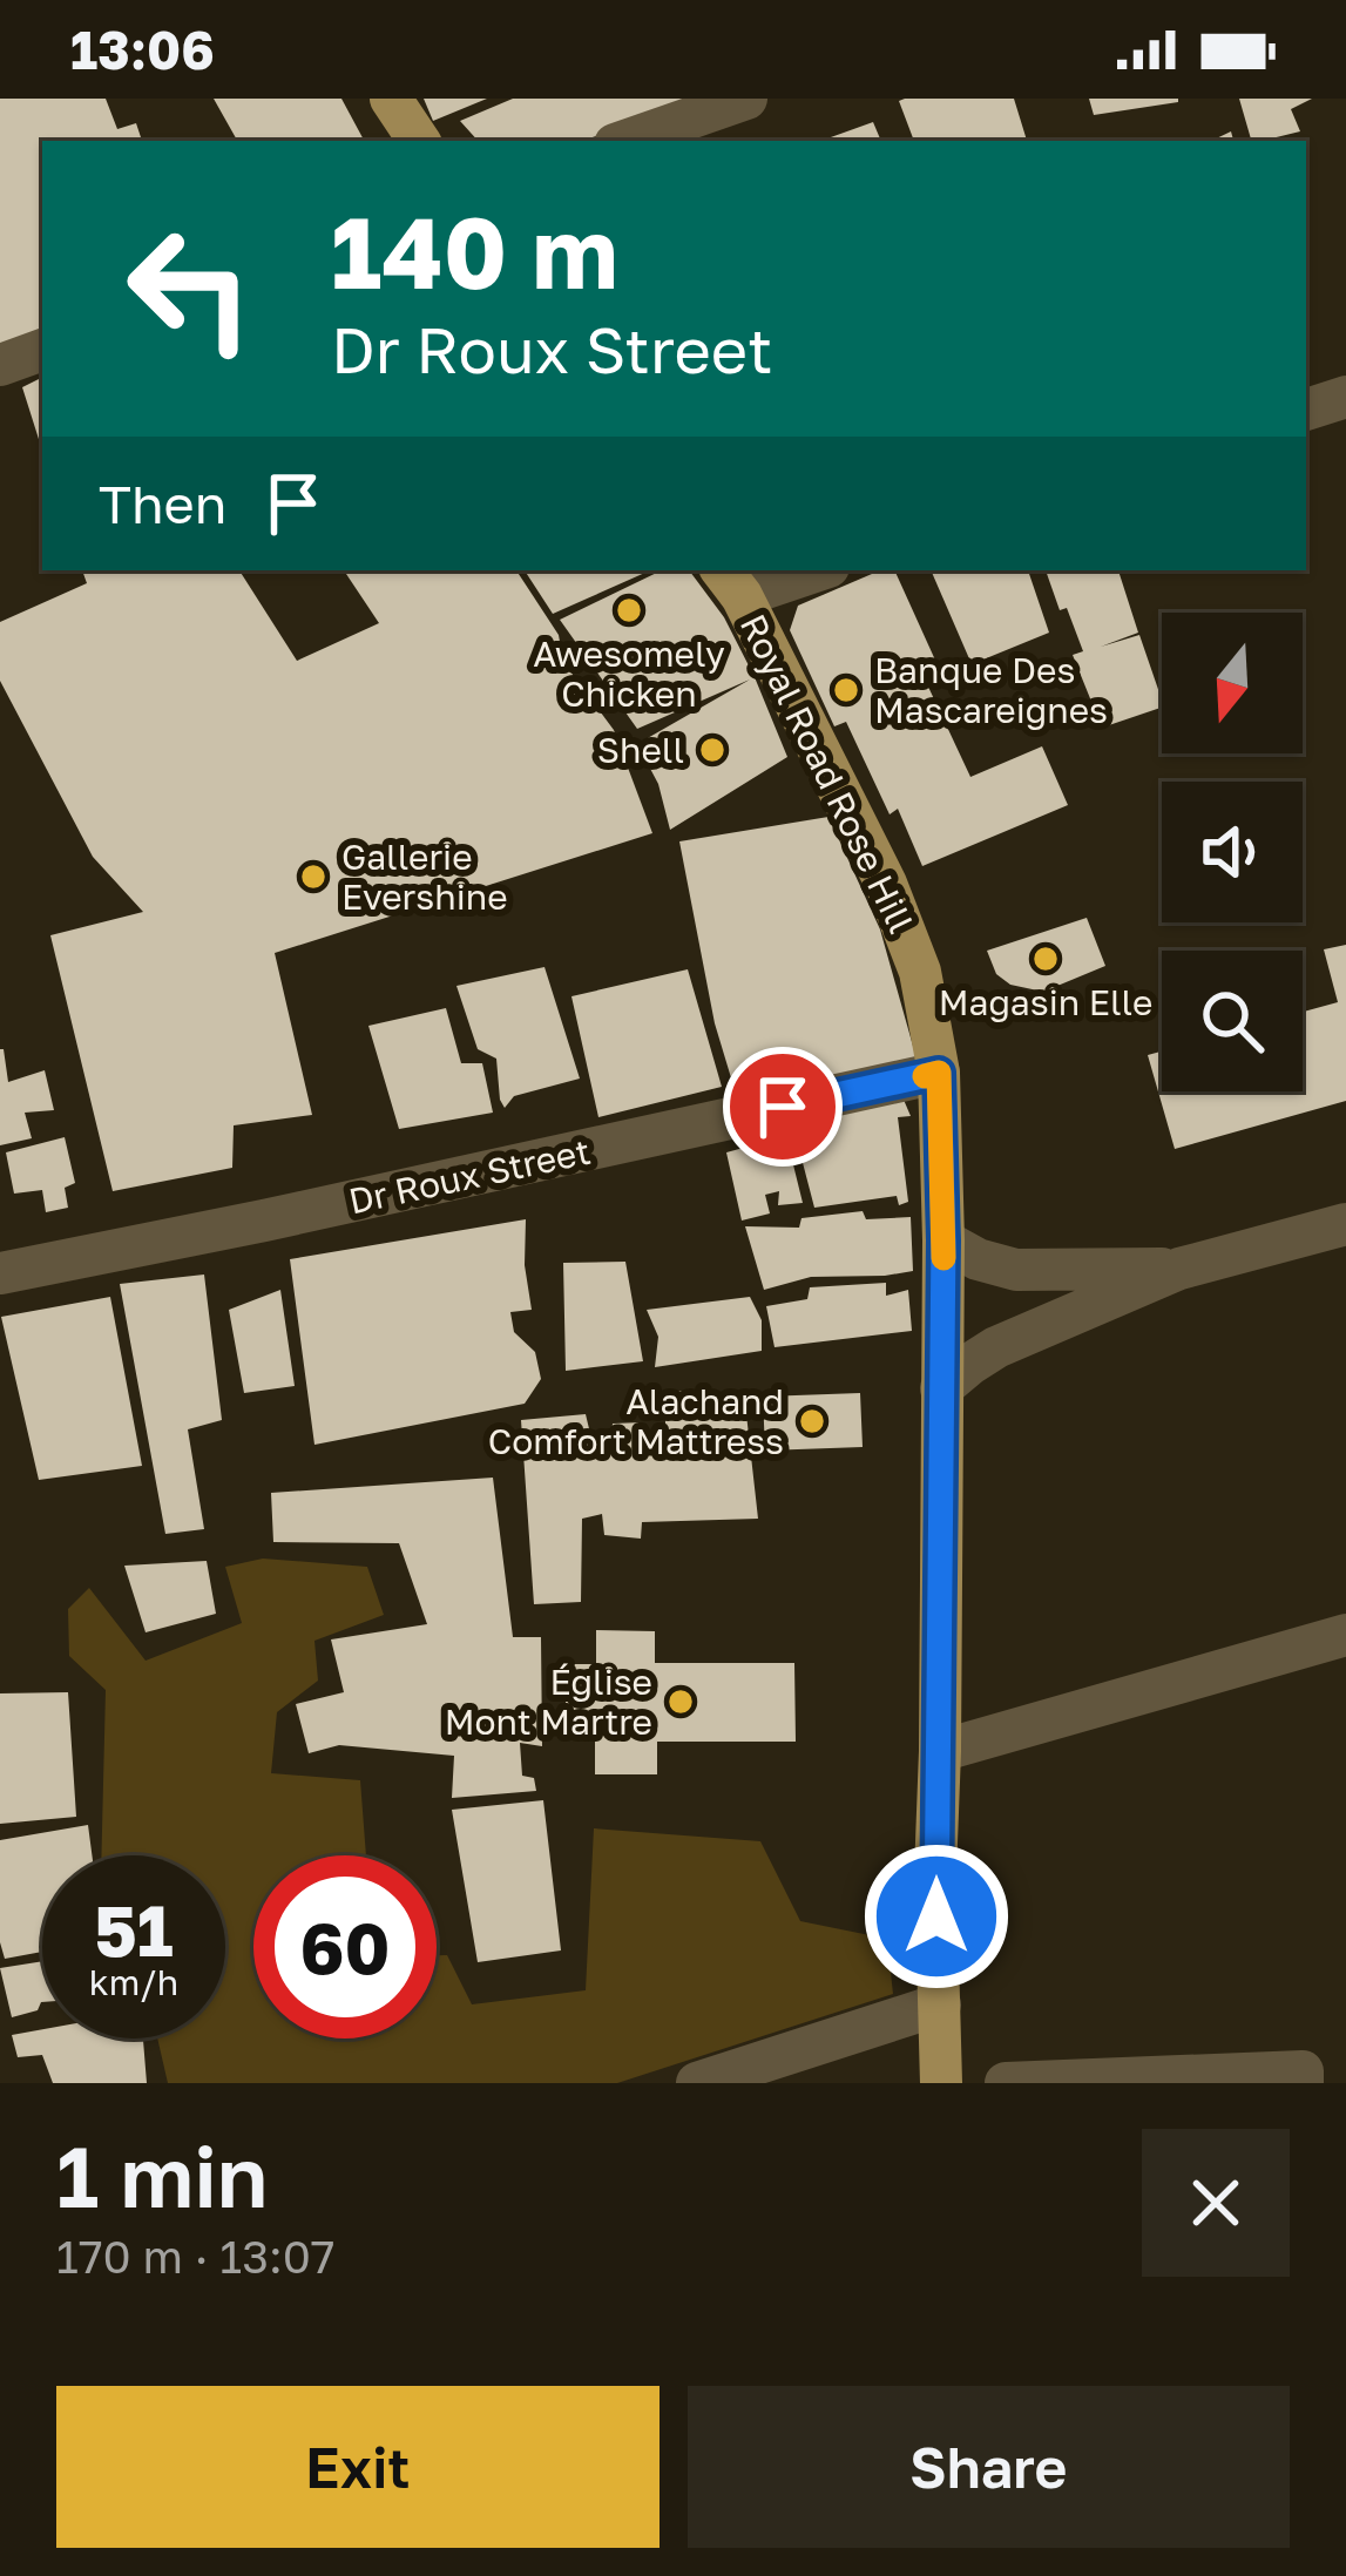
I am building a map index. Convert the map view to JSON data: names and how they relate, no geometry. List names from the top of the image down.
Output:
{
  "streets": {
    "main road": ["Royal Road Rose Hill"],
    "street": ["Dr Roux Street"]
  },
  "crossings": [
    ["Royal Road Rose Hill", "Dr Roux Street"]
  ],
  "places": [
    "Awesomely Chicken",
    "Banque Des Mascareignes",
    "Shell",
    "Gallerie Evershine",
    "Magasin Elle",
    "Alachand Comfort Mattress",
    "Église Mont Martre"
  ],
  "north": "bottom",
  "page": {
    "status": "13:06",
    "turn": ["140 m", "Dr Roux Street"],
    "then": "Then",
    "speed": "51 km/h",
    "limit": "60",
    "heading": ["1 min", "170 m · 13:07"],
    "buttons": ["Exit", "Share"]
  }
}
